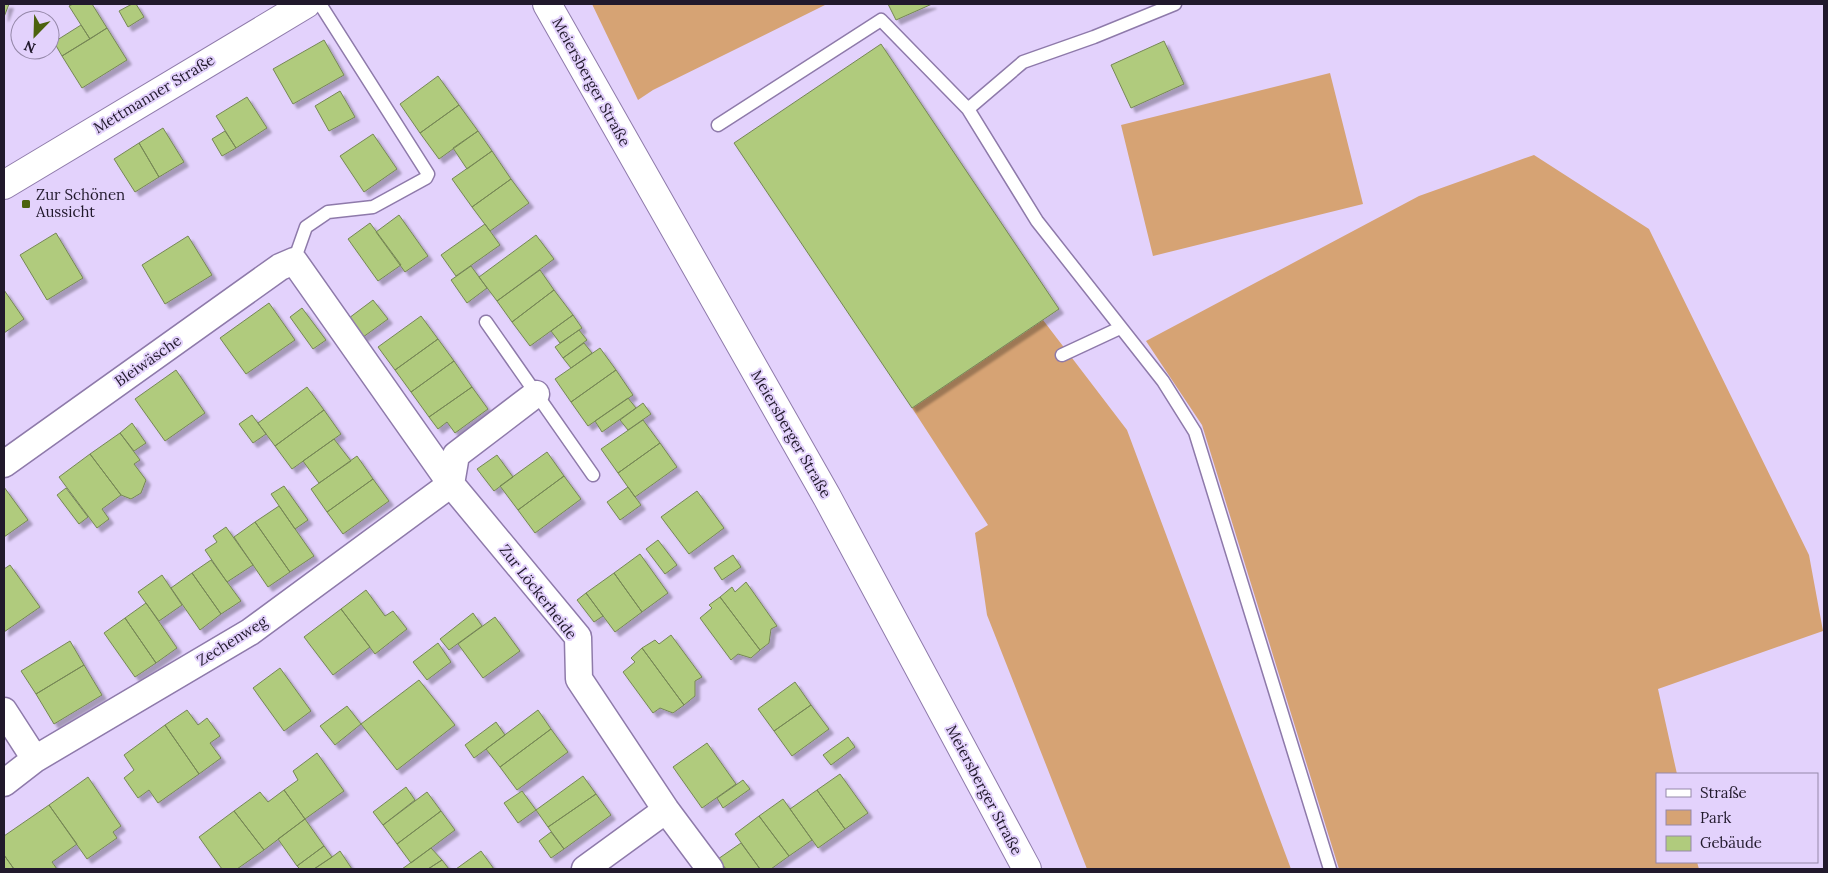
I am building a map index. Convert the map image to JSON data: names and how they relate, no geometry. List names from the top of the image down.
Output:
{
  "streets": {
    "main road": ["Meiersberger Straße", "Mettmanner Straße"],
    "street": ["Bleiwäsche", "Zur Löckerheide", "Zechenweg"]
  },
  "crossings": [
    ["Bleiwäsche", "Zur Löckerheide"],
    ["Zur Löckerheide", "Zechenweg"]
  ],
  "places": {
    "transit": ["Zur Schönen Aussicht"]
  },
  "legend": ["Straße", "Park", "Gebäude"],
  "north": "bottom left"
}
